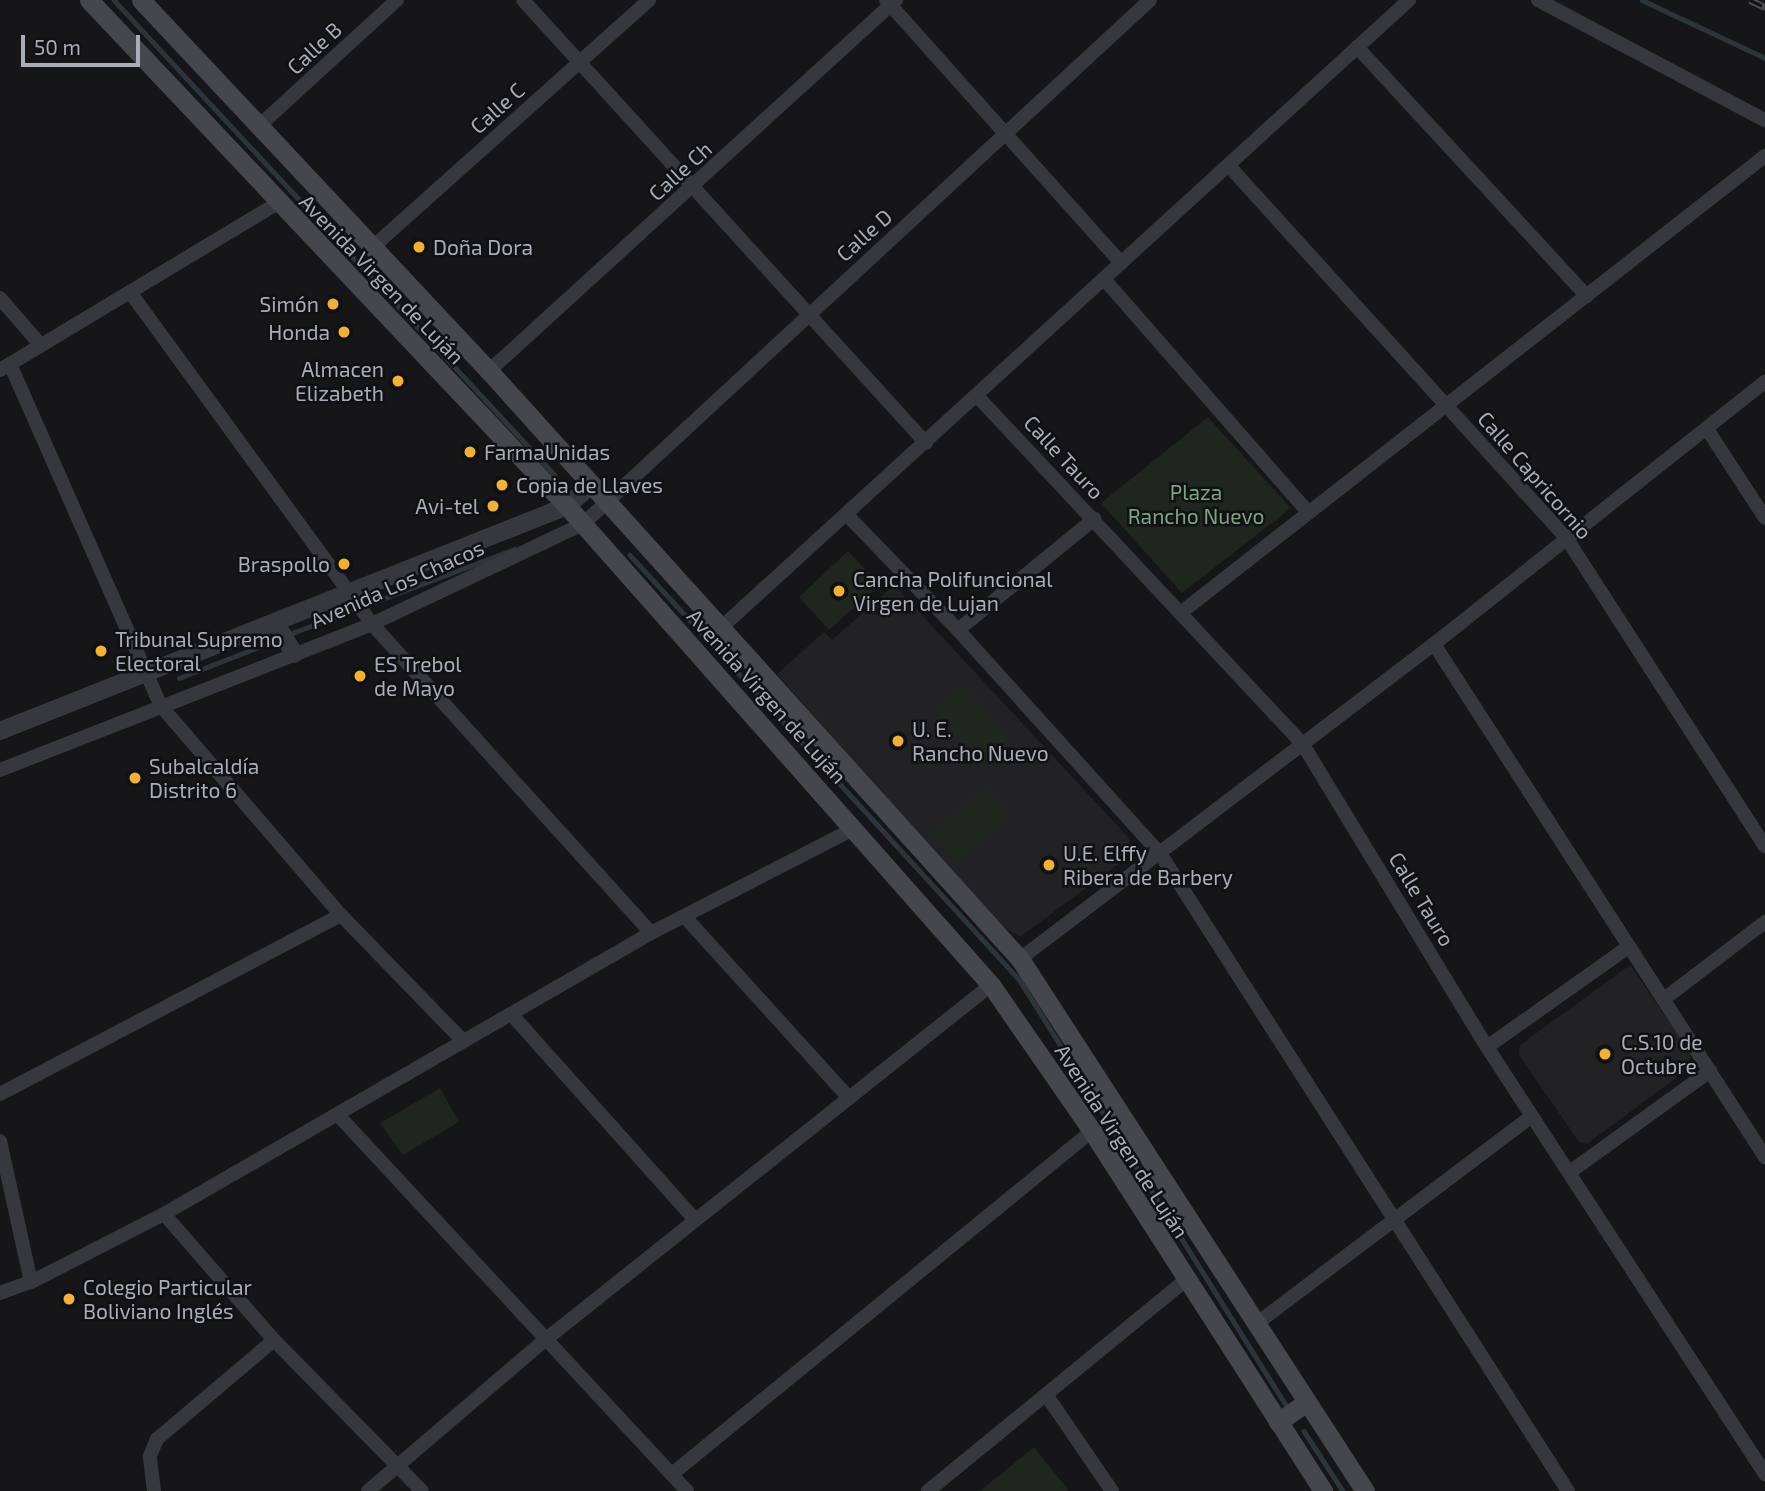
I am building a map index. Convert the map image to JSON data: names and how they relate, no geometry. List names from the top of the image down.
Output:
{
  "streets": {
    "main road": ["Avenida Virgen de Luján"],
    "street": [
      "Calle B",
      "Calle C",
      "Calle Ch",
      "Calle D",
      "Calle Tauro",
      "Calle Capricornio",
      "Avenida Los Chacos"
    ]
  },
  "crossings": [
    ["Calle B", "Avenida Virgen de Luján"],
    ["Calle C", "Avenida Virgen de Luján"],
    ["Calle Ch", "Avenida Virgen de Luján"],
    ["Calle D", "Avenida Virgen de Luján"],
    ["Calle D", "Avenida Los Chacos"],
    ["Avenida Virgen de Luján", "Avenida Los Chacos"]
  ],
  "parks": ["Plaza Rancho Nuevo"],
  "places": [
    "Doña Dora",
    "Simón",
    "Honda",
    "Almacen Elizabeth",
    "FarmaUnidas",
    "Copia de Llaves",
    "Avi-tel",
    "Braspollo",
    "Cancha Polifuncional Virgen de Lujan",
    "Tribunal Supremo Electoral",
    "ES Trebol de Mayo",
    "U. E. Rancho Nuevo",
    "Subalcaldía Distrito 6",
    "U.E. Elffy Ribera de Barbery",
    "C.S.10 de Octubre",
    "Colegio Particular Boliviano Inglés"
  ],
  "scale_bar": "50 m"
}
